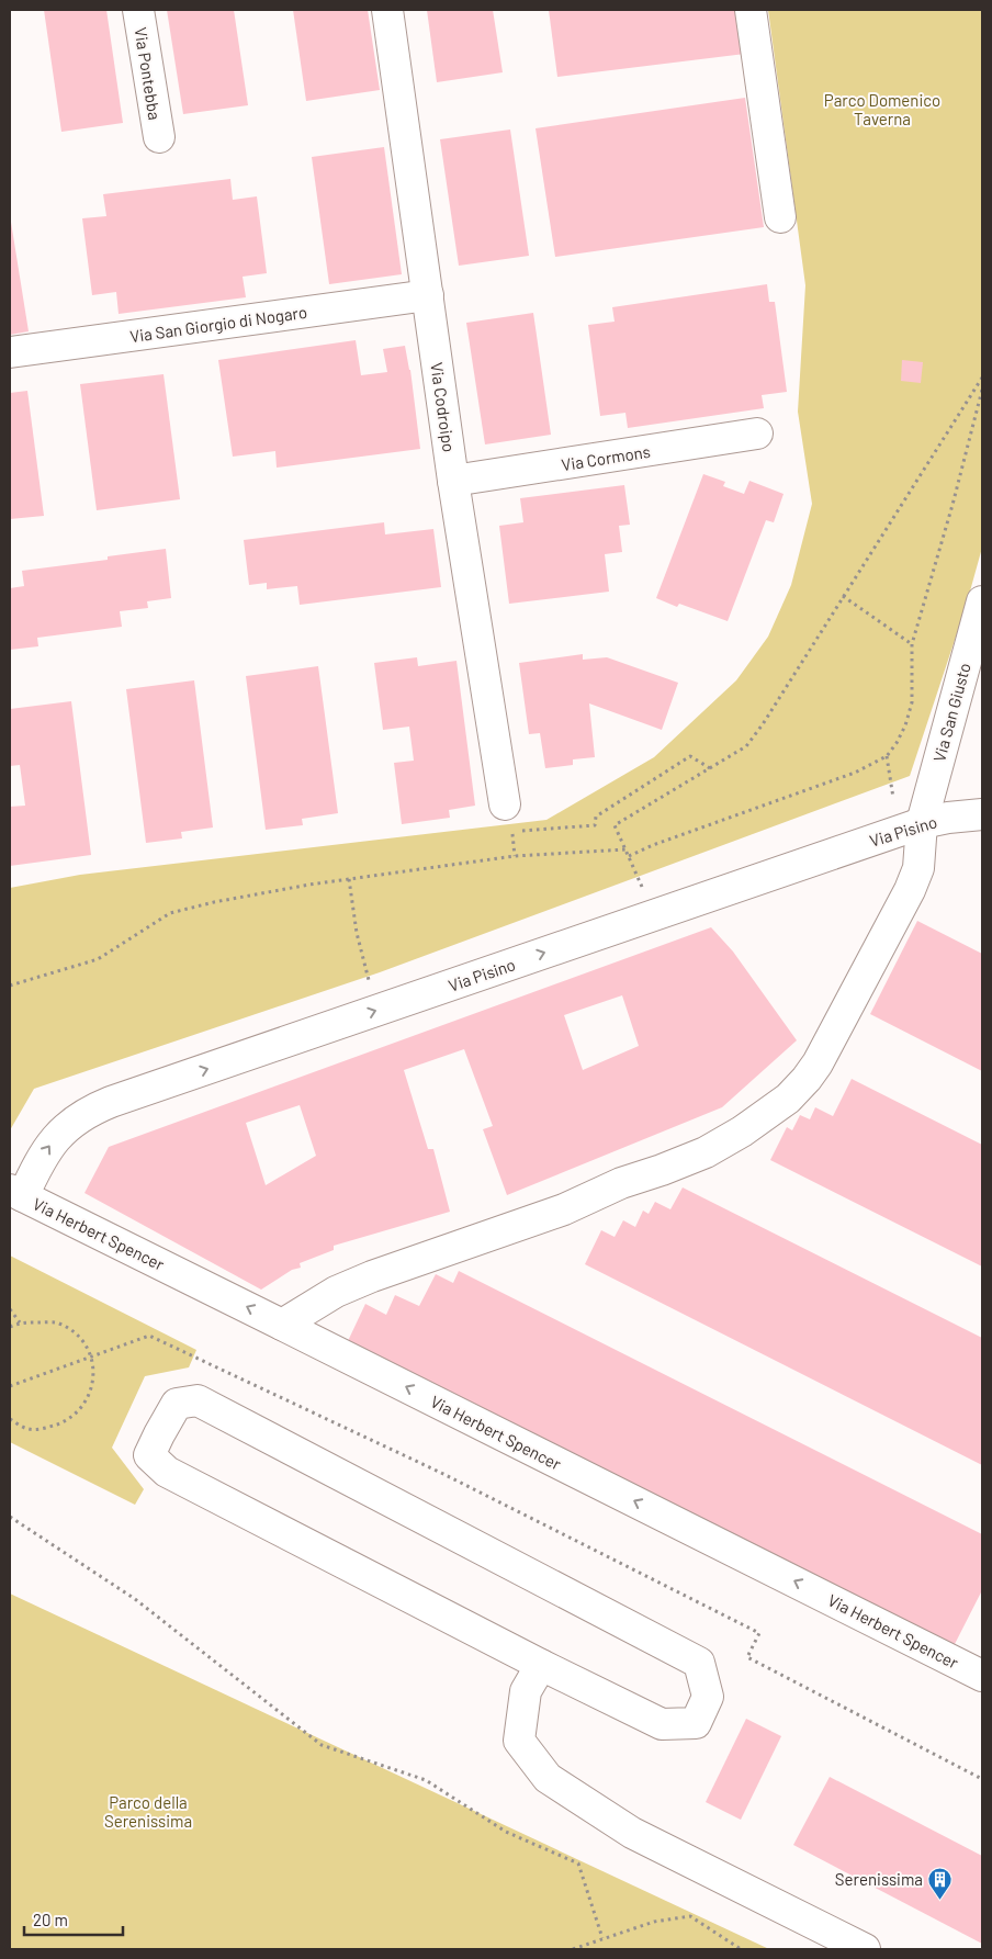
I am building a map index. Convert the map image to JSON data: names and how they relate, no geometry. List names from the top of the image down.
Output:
{
  "streets": {
    "street": [
      "Via Pontebba",
      "Via San Giorgio di Nogaro",
      "Via Codroipo",
      "Via Cormons",
      "Via San Giusto",
      "Via Pisino",
      "Via Herbert Spencer"
    ]
  },
  "crossings": [
    ["Via San Giorgio di Nogaro", "Via Codroipo"],
    ["Via Codroipo", "Via Cormons"],
    ["Via San Giusto", "Via Pisino"],
    ["Via San Giusto", "Via Herbert Spencer"],
    ["Via Pisino", "Via Herbert Spencer"]
  ],
  "one_way": ["Via Pisino", "Via Herbert Spencer"],
  "parks": ["Parco Domenico Taverna", "Parco della Serenissima"],
  "places": {
    "building": ["Serenissima"]
  },
  "scale_bar": "20 m"
}
